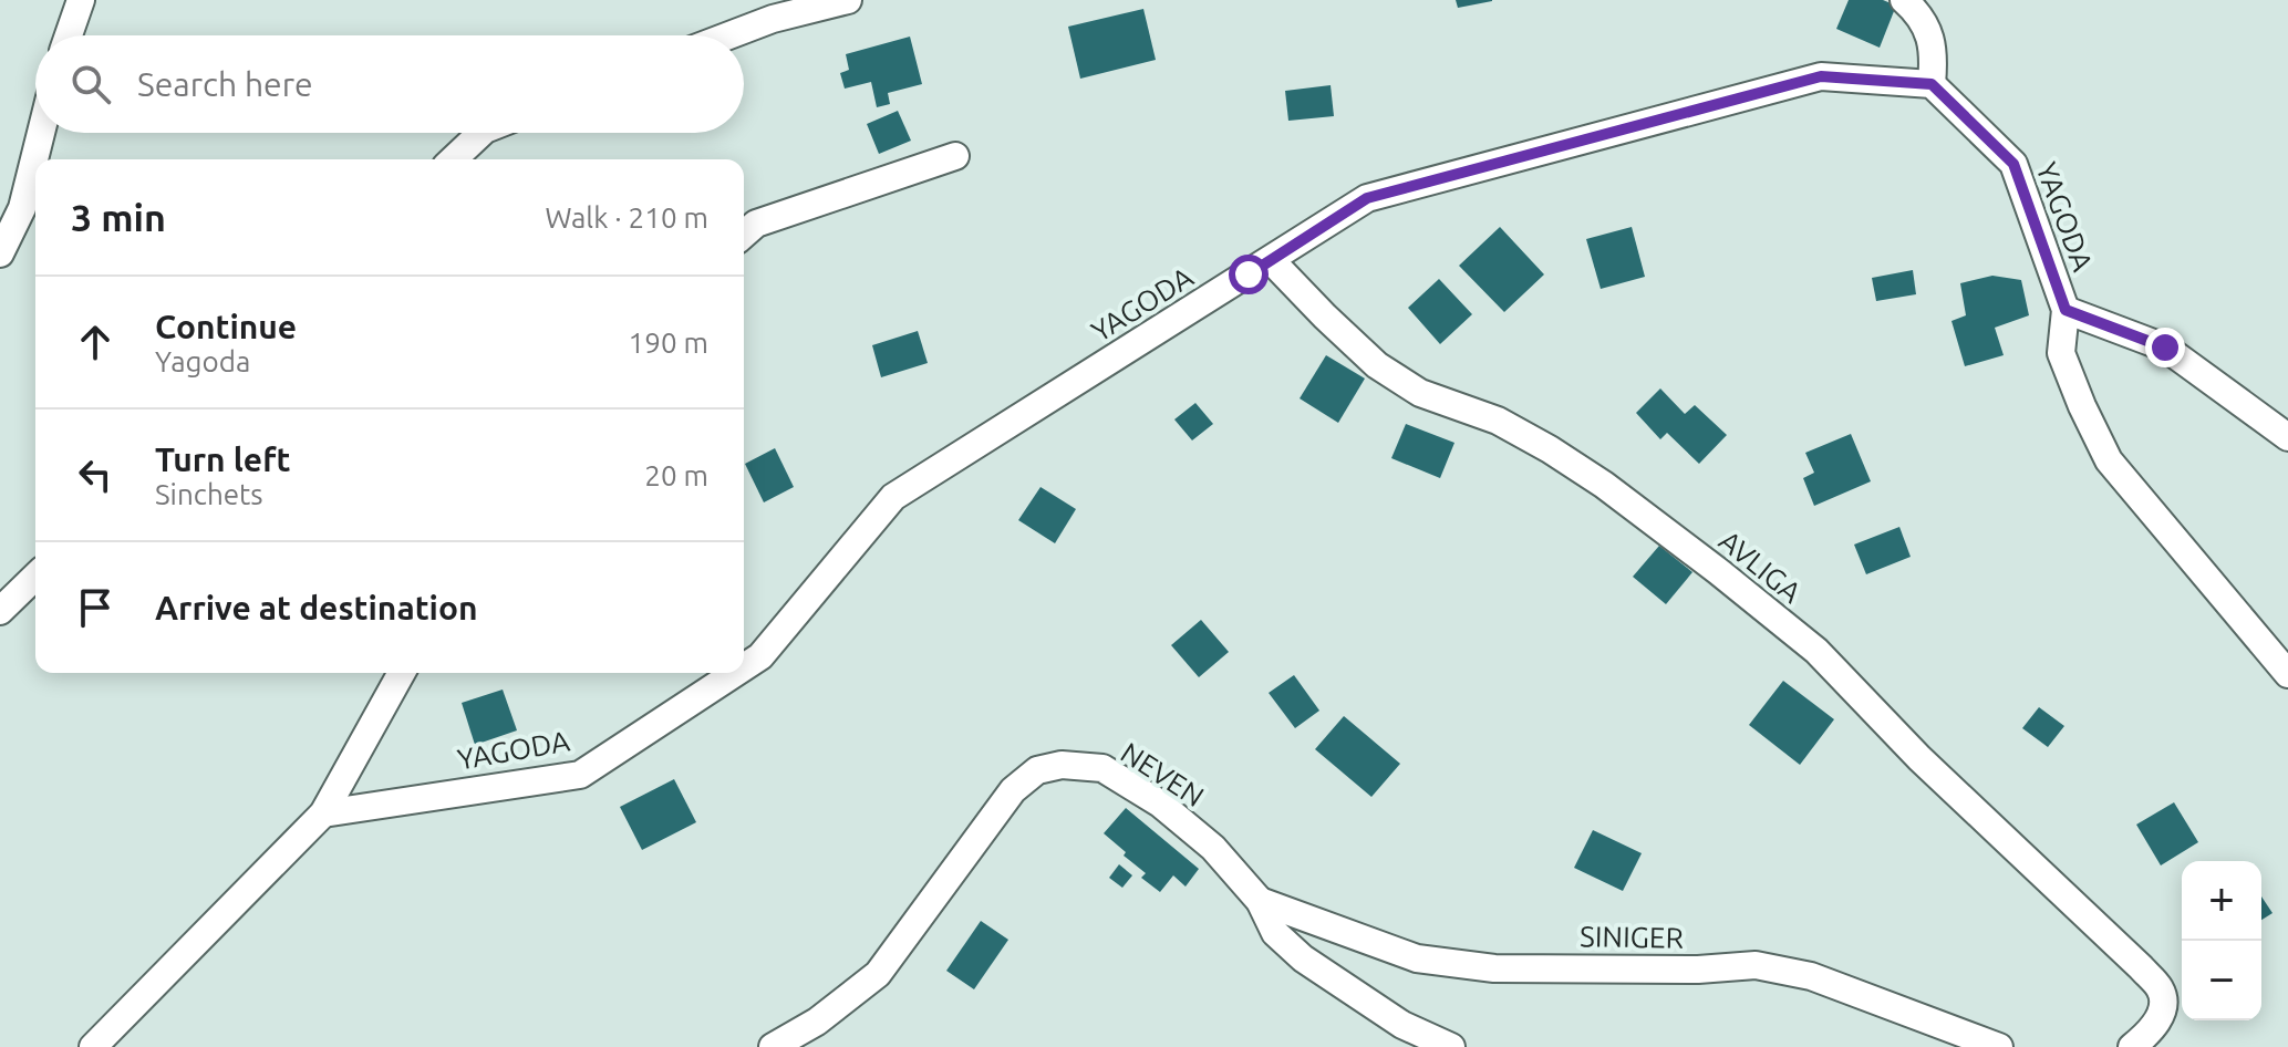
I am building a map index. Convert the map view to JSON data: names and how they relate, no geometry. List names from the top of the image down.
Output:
{
  "streets": {
    "street": [
      "YAGODA",
      "AVLIGA",
      "NEVEN",
      "SINIGER"
    ]
  },
  "crossings": [
    ["YAGODA", "AVLIGA"],
    ["NEVEN", "SINIGER"]
  ],
  "page": {
    "search": "Search here",
    "heading": ["3 min", "Walk · 210 m"],
    "list": [
      ["Continue", "Yagoda", "190 m"],
      ["Turn left", "Sinchets", "20 m"],
      "Arrive at destination"
    ],
    "map_buttons": ["+", "−"]
  }
}
